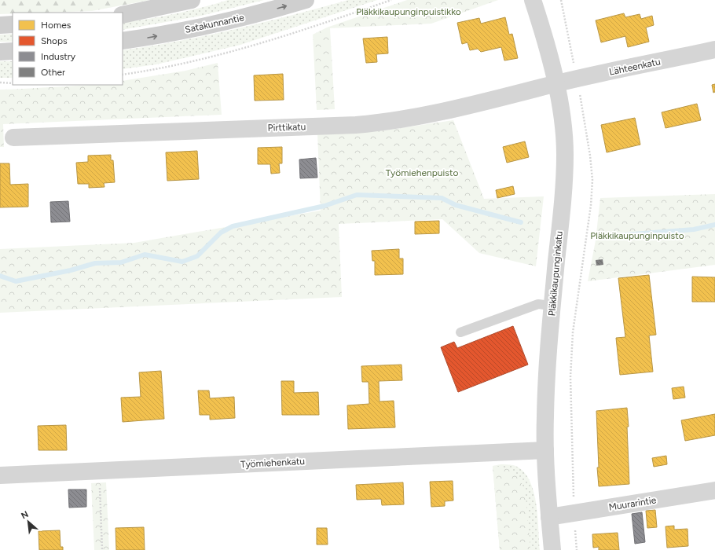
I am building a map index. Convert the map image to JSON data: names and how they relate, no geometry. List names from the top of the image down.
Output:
{
  "streets": {
    "main road": ["Satakunnantie"],
    "street": [
      "Lähteenkatu",
      "Pirttikatu",
      "Pläkkikaupunginkatu",
      "Työmiehenkatu",
      "Muurarintie"
    ]
  },
  "crossings": [
    ["Lähteenkatu", "Pirttikatu"],
    ["Lähteenkatu", "Pläkkikaupunginkatu"],
    ["Pirttikatu", "Pläkkikaupunginkatu"],
    ["Pläkkikaupunginkatu", "Työmiehenkatu"],
    ["Pläkkikaupunginkatu", "Muurarintie"]
  ],
  "parks": ["Pläkkikaupunginpuistikko", "Työmiehenpuisto", "Pläkkikaupunginpuisto"],
  "legend": [
    "Homes",
    "Shops",
    "Industry",
    "Other"
  ],
  "north": "top left"
}
